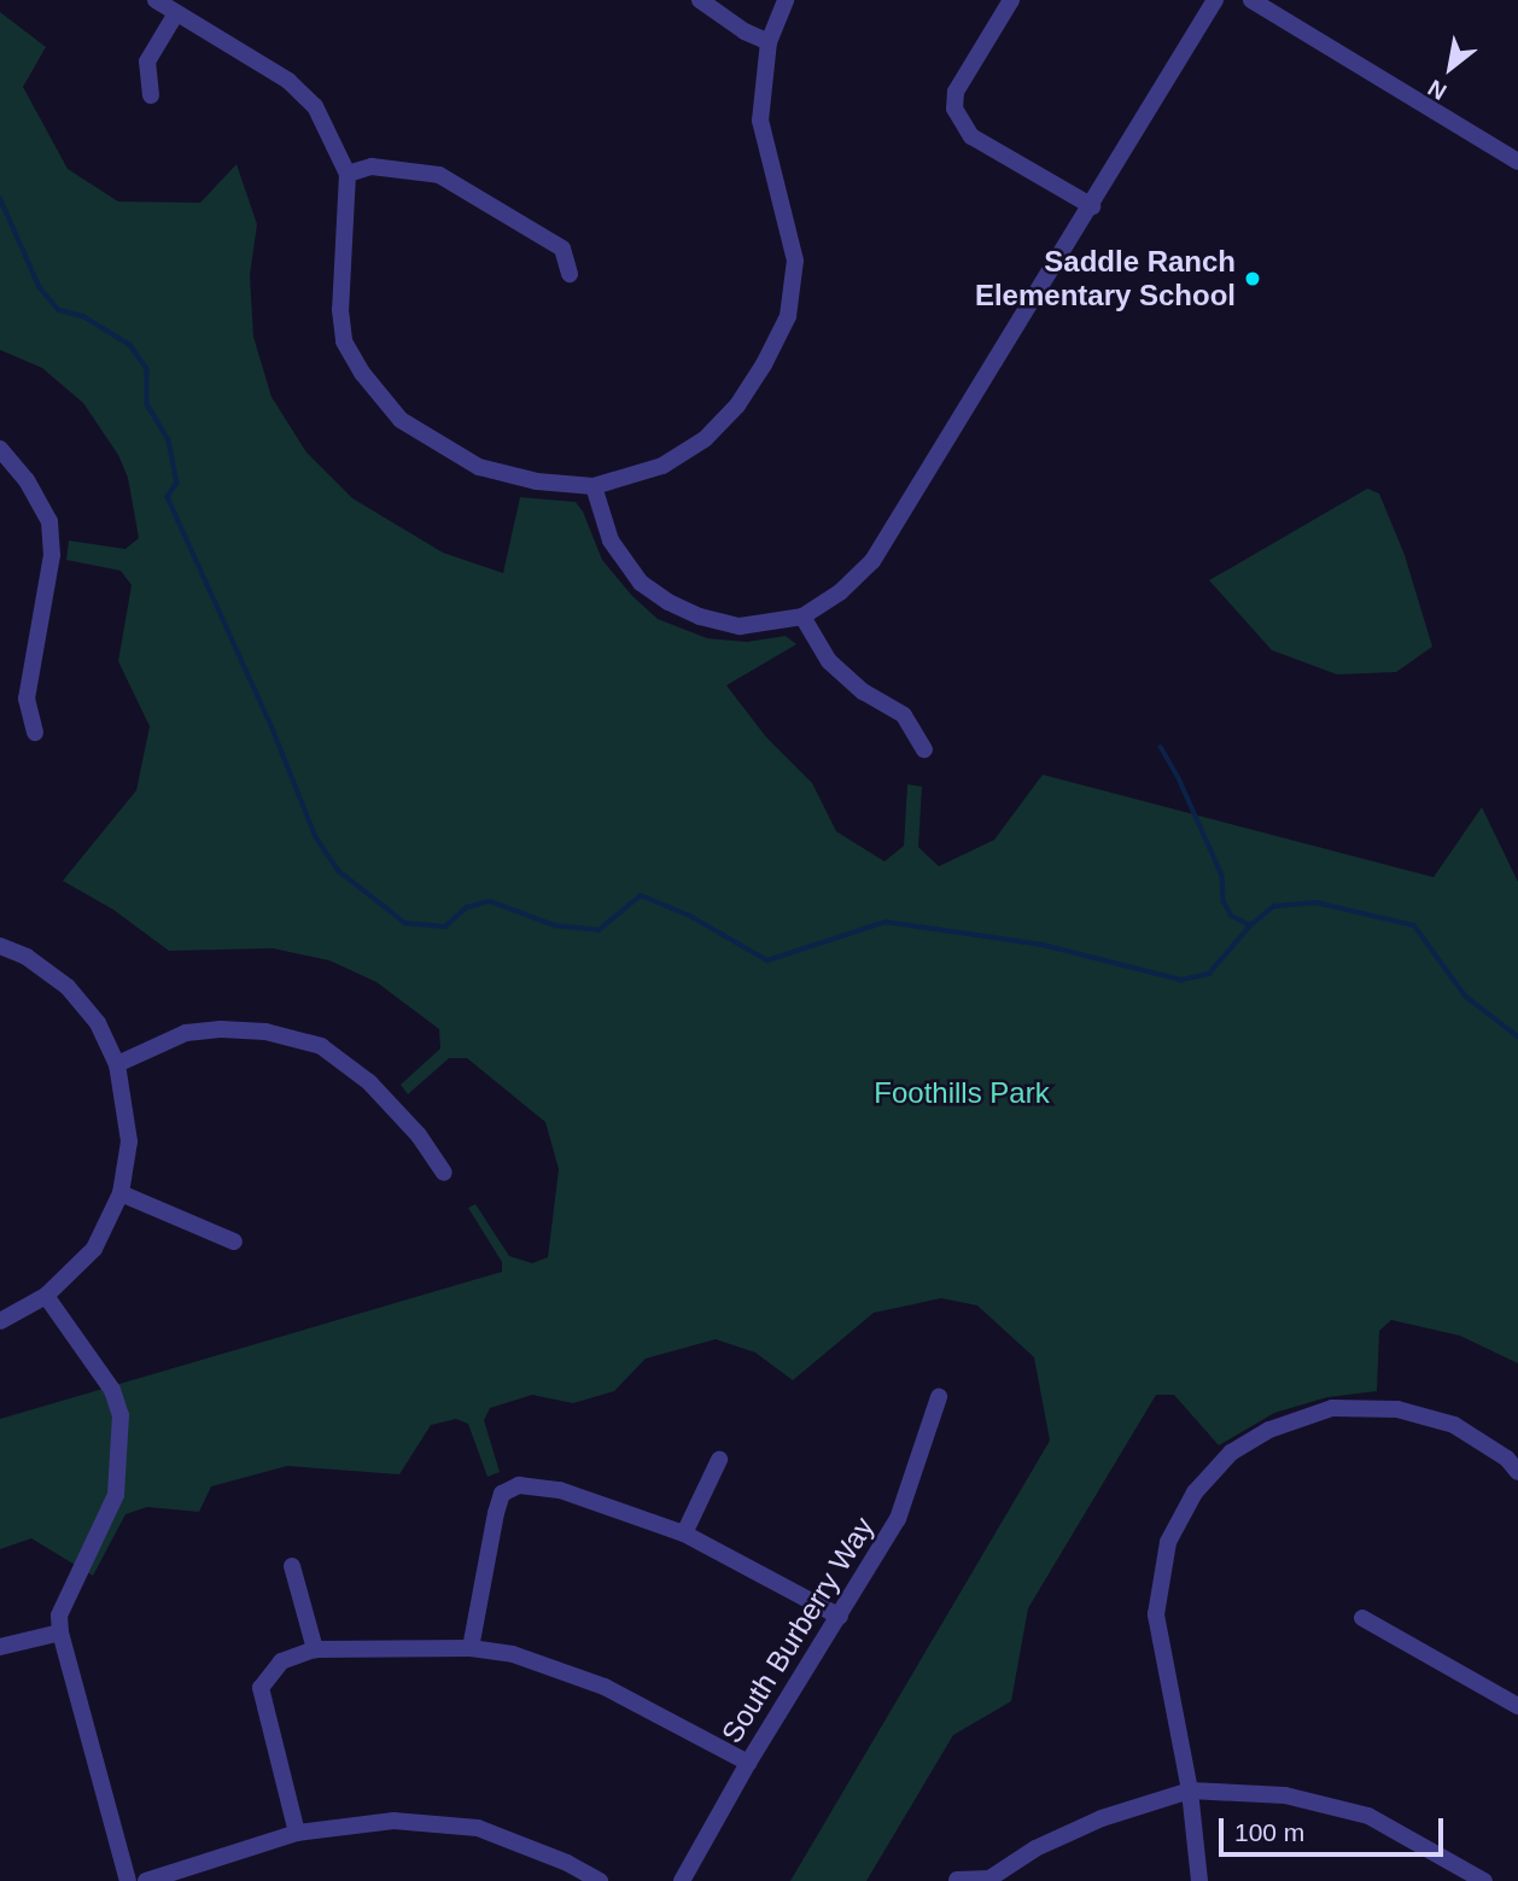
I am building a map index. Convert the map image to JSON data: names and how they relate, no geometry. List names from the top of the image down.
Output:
{
  "streets": {
    "street": ["South Burberry Way"]
  },
  "parks": ["Foothills Park"],
  "places": ["Saddle Ranch Elementary School"],
  "scale_bar": "100 m",
  "north": "bottom left"
}
